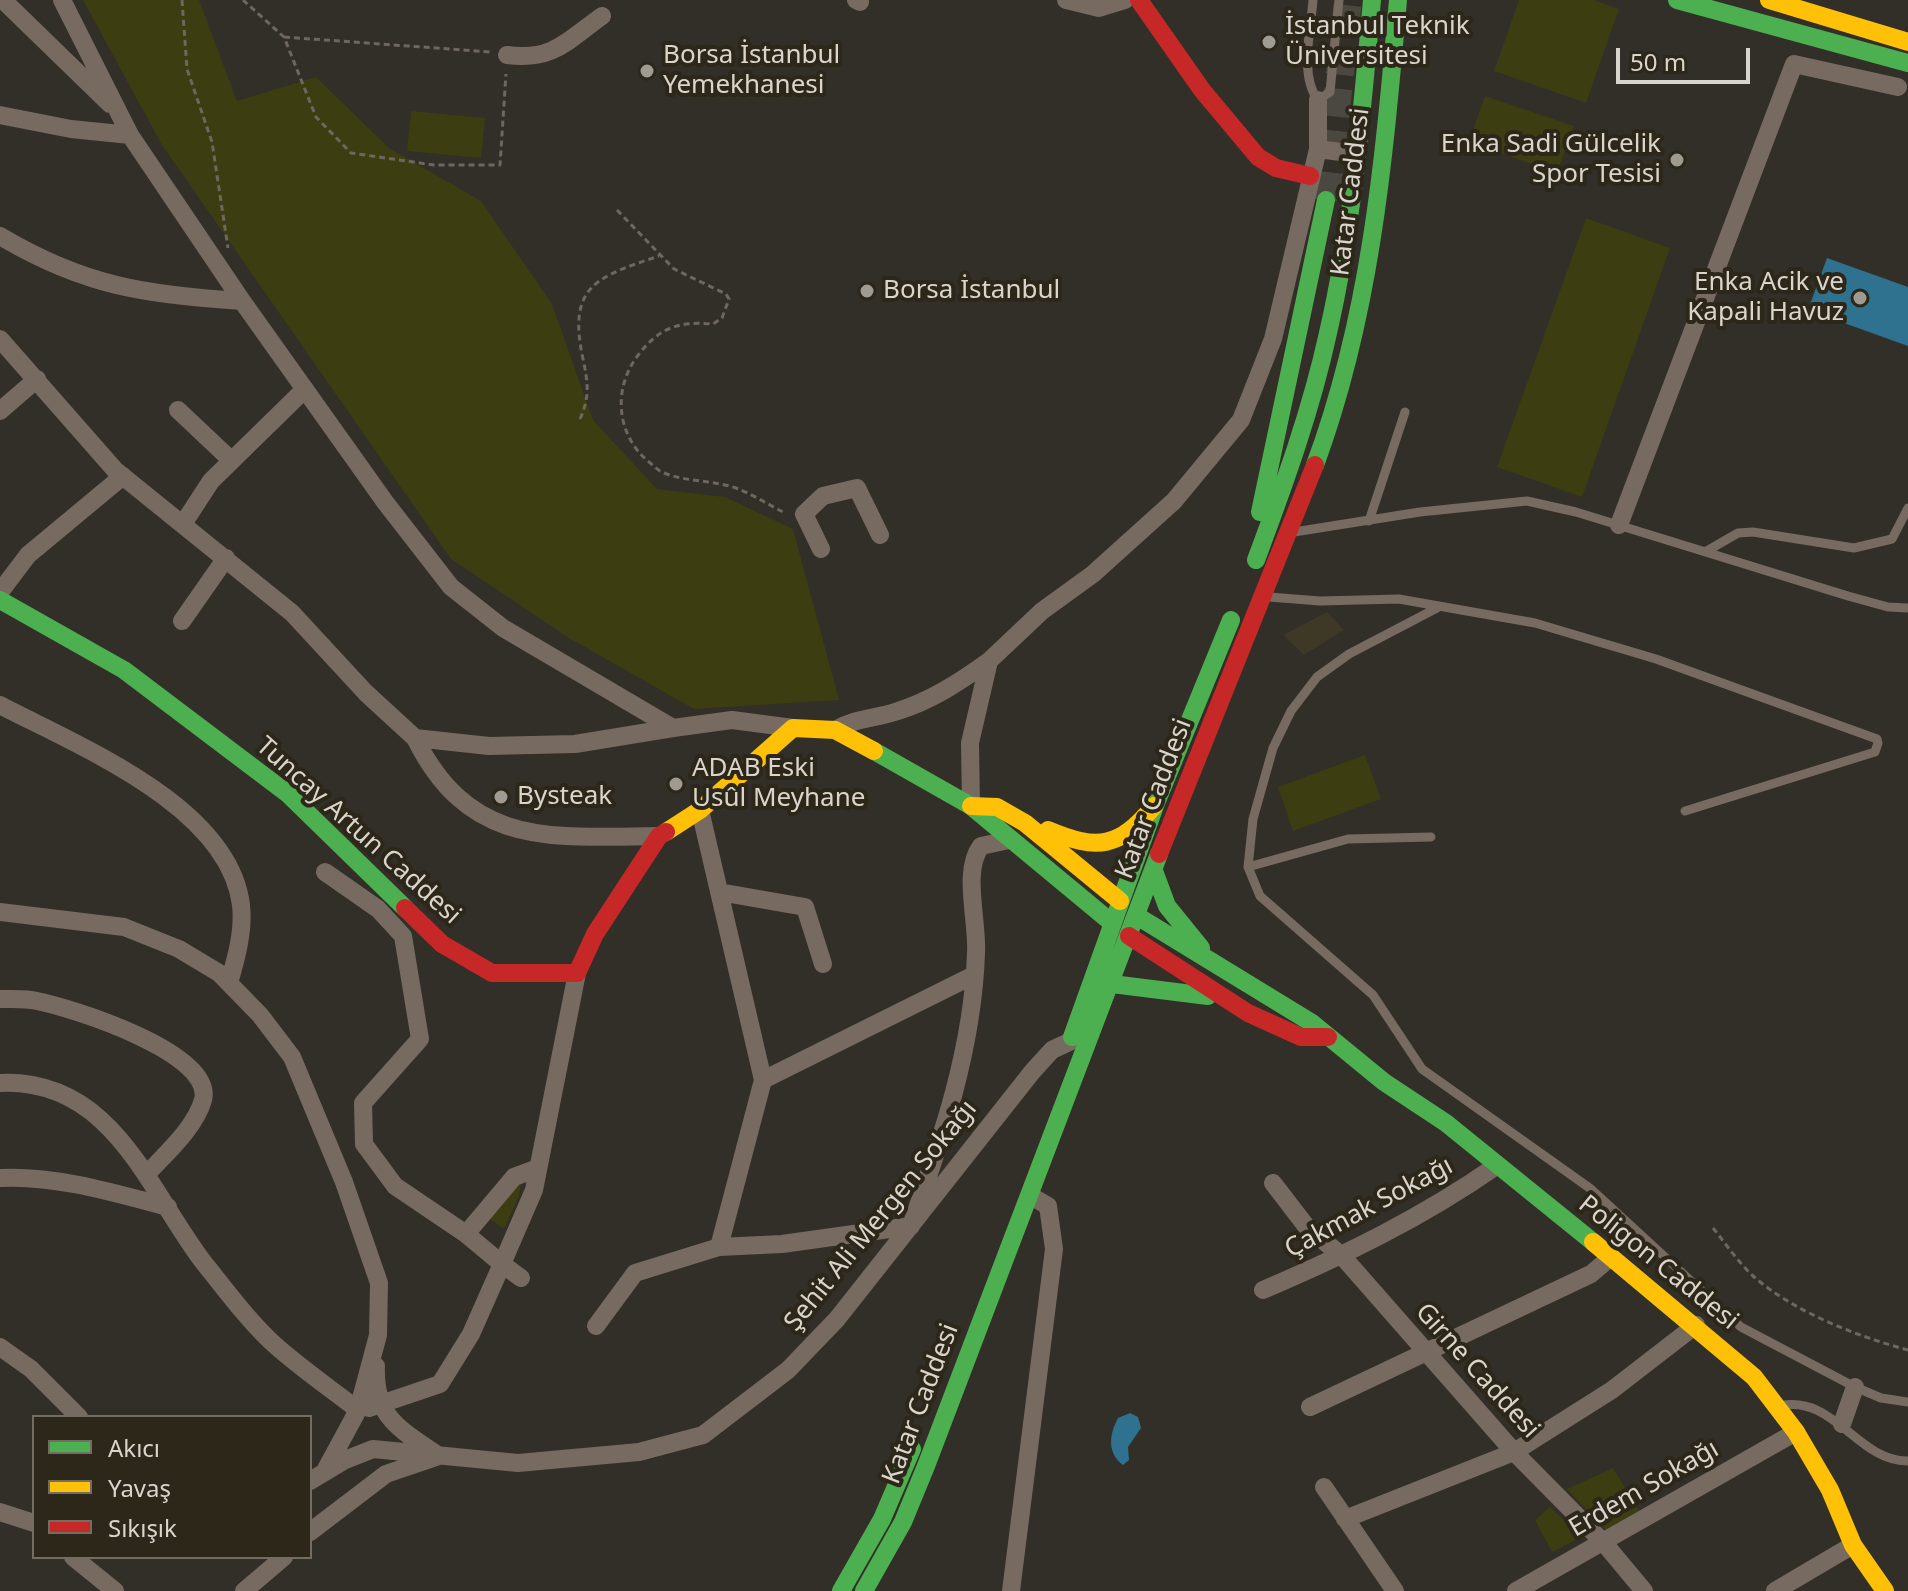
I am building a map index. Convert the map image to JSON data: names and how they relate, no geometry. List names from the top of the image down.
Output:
{
  "streets": {
    "main road": ["Katar Caddesi", "Tuncay Artun Caddesi", "Poligon Caddesi"],
    "street": [
      "Çakmak Sokağı",
      "Şehit Ali Mergen Sokağı",
      "Girne Caddesi",
      "Erdem Sokağı"
    ]
  },
  "crossings": [
    ["Katar Caddesi", "Şehit Ali Mergen Sokağı"],
    ["Katar Caddesi", "Poligon Caddesi"],
    ["Çakmak Sokağı", "Poligon Caddesi"],
    ["Çakmak Sokağı", "Girne Caddesi"],
    ["Poligon Caddesi", "Erdem Sokağı"],
    ["Girne Caddesi", "Erdem Sokağı"]
  ],
  "places": [
    "İstanbul Teknik Üniversitesi",
    "Borsa İstanbul Yemekhanesi",
    "Enka Sadi Gülcelik Spor Tesisi",
    "Borsa İstanbul",
    "Enka Acik ve Kapali Havuz",
    "ADAB Eski Usûl Meyhane",
    "Bysteak"
  ],
  "legend": ["Akıcı", "Yavaş", "Sıkışık"],
  "scale_bar": "50 m"
}
